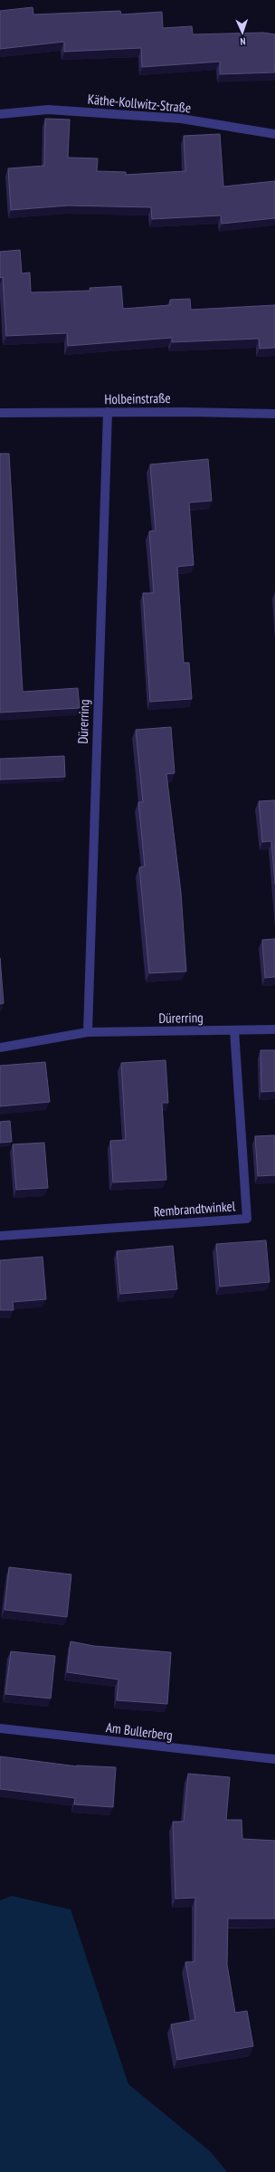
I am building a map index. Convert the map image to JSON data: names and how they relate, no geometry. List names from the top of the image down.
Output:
{
  "streets": {
    "street": [
      "Käthe-Kollwitz-Straße",
      "Holbeinstraße",
      "Dürerring",
      "Rembrandtwinkel",
      "Am Bullerberg"
    ]
  },
  "crossings": [
    ["Holbeinstraße", "Dürerring"],
    ["Dürerring", "Rembrandtwinkel"]
  ],
  "north": "bottom"
}
